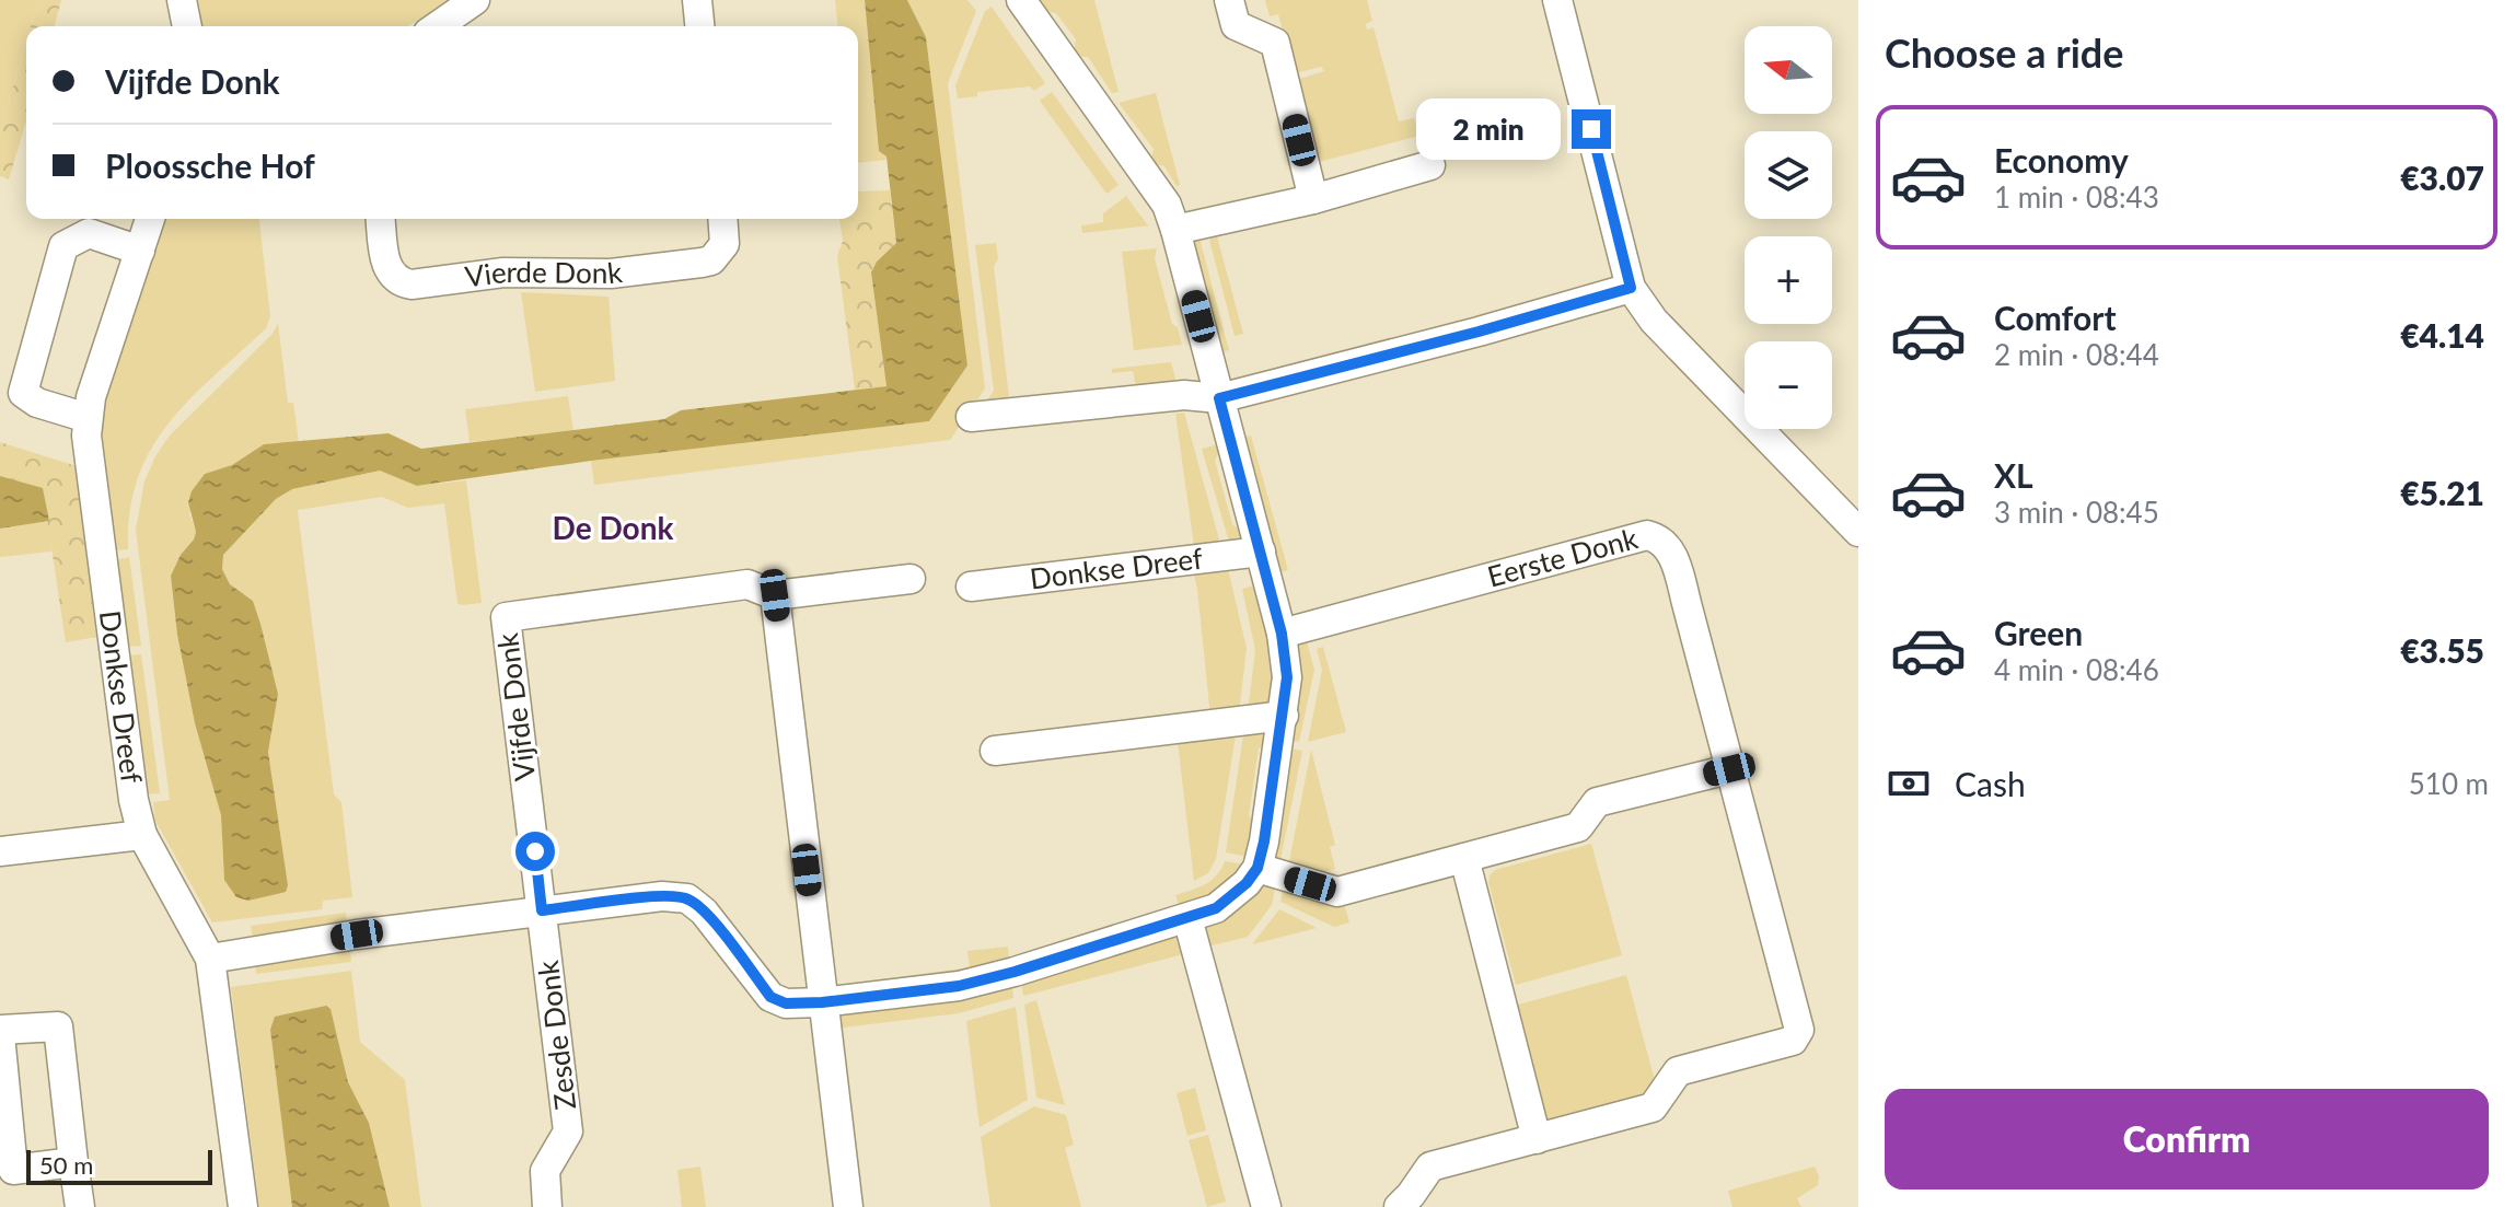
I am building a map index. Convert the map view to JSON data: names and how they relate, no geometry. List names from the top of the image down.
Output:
{
  "streets": {
    "street": [
      "Vierde Donk",
      "Eerste Donk",
      "Donkse Dreef",
      "Vijfde Donk",
      "Zesde Donk"
    ]
  },
  "crossings": [
    ["Vijfde Donk", "Zesde Donk"]
  ],
  "districts": ["De Donk"],
  "scale_bar": "50 m",
  "north": "left",
  "page": {
    "heading": "Choose a ride",
    "map_buttons": ["+", "−"],
    "banner": ["Vijfde Donk", "Ploossche Hof"],
    "bubble": "2 min",
    "list": [
      {
        "name": "Economy",
        "note": "1 min · 08:43",
        "value": "€3.07"
      },
      {
        "name": "Comfort",
        "note": "2 min · 08:44",
        "value": "€4.14"
      },
      {
        "name": "XL",
        "note": "3 min · 08:45",
        "value": "€5.21"
      },
      {
        "name": "Green",
        "note": "4 min · 08:46",
        "value": "€3.55"
      }
    ],
    "pay": ["Cash", "510 m"],
    "buttons": "Confirm",
    "scale": "50 m"
  }
}
